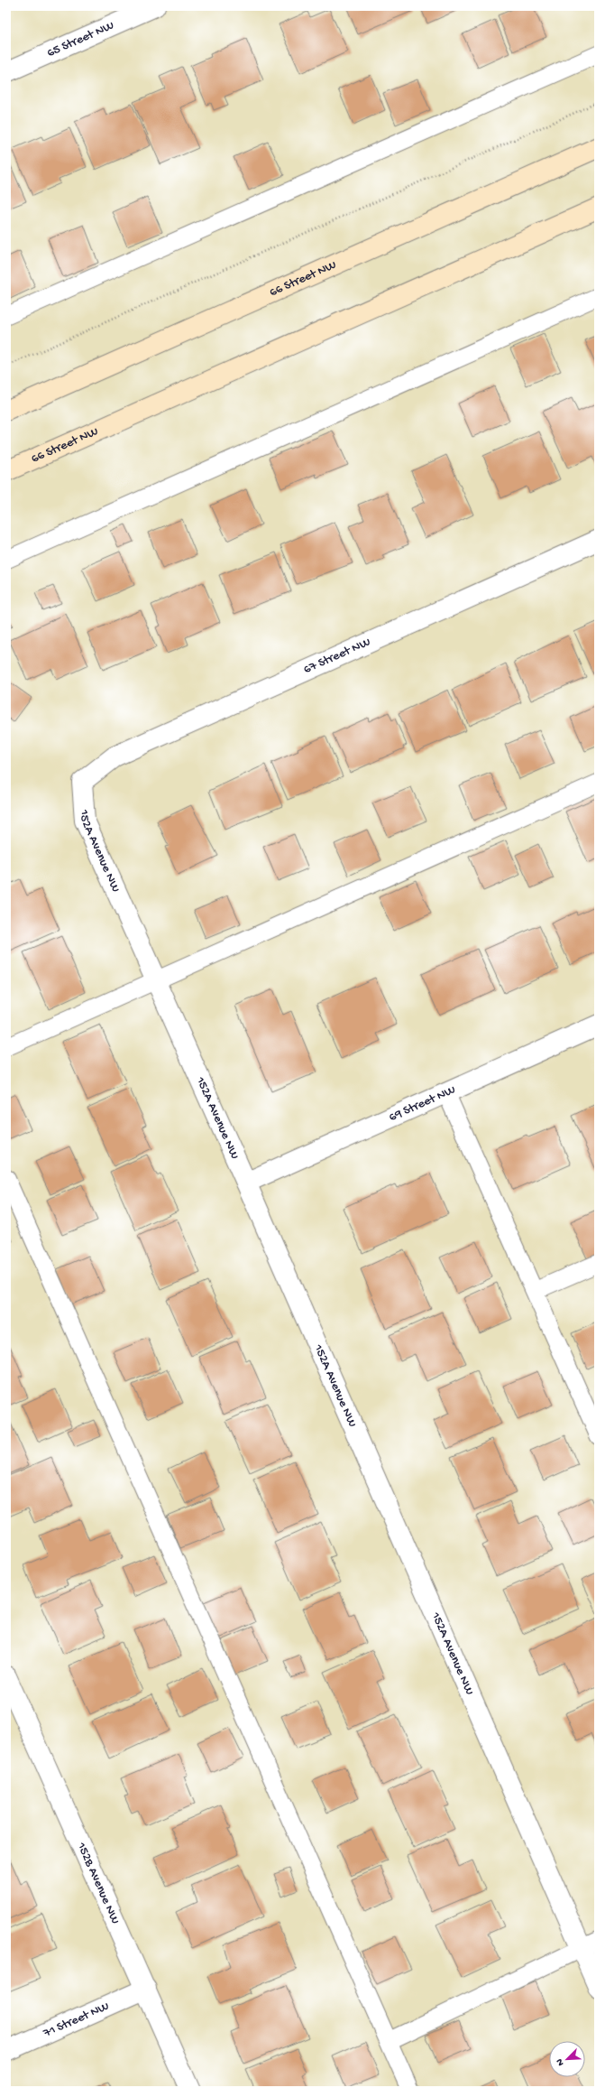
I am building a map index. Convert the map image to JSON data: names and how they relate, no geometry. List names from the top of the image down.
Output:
{
  "streets": {
    "main road": ["66 Street NW"],
    "street": [
      "65 Street NW",
      "67 Street NW",
      "152A Avenue NW",
      "69 Street NW",
      "152B Avenue NW",
      "71 Street NW"
    ]
  },
  "crossings": [
    ["67 Street NW", "152A Avenue NW"],
    ["152A Avenue NW", "69 Street NW"],
    ["152B Avenue NW", "71 Street NW"]
  ],
  "north": "bottom left"
}
